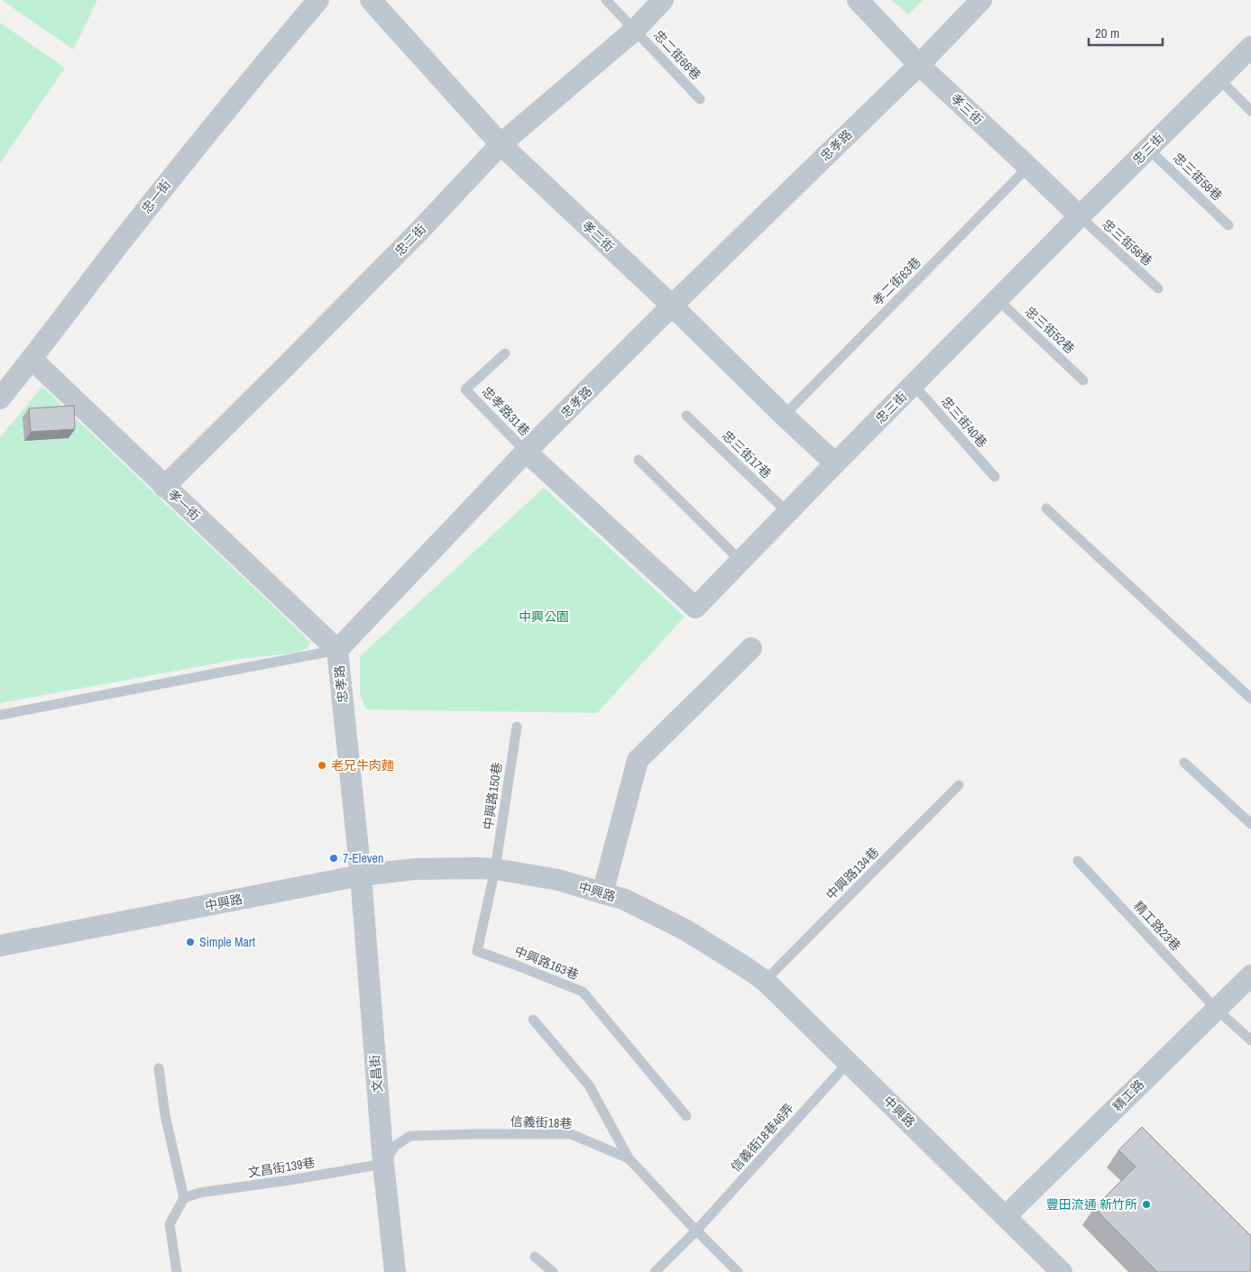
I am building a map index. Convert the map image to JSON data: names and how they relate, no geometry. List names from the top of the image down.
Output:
{
  "streets": {
    "street": [
      "孝三街",
      "忠孝路",
      "忠三街",
      "忠一街",
      "孝二街",
      "忠二街",
      "孝一街",
      "中興路",
      "文昌街",
      "精工路"
    ],
    "lane": [
      "忠二街66巷",
      "忠三街58巷",
      "忠三街56巷",
      "孝二街63巷",
      "忠三街52巷",
      "忠孝路31巷",
      "忠三街40巷",
      "忠三街17巷",
      "中興路150巷",
      "中興路134巷",
      "精工路23巷",
      "中興路163巷",
      "信義街18巷",
      "信義街18巷46弄",
      "文昌街139巷"
    ]
  },
  "crossings": [
    ["忠二街66巷", "忠二街"],
    ["孝三街", "忠孝路"],
    ["孝三街", "忠三街"],
    ["孝三街", "忠三街56巷"],
    ["孝三街", "孝二街63巷"],
    ["忠孝路", "忠三街"],
    ["忠孝路", "孝二街"],
    ["忠孝路", "忠孝路31巷"],
    ["忠孝路", "孝一街"],
    ["忠孝路", "中興路"],
    ["忠孝路", "文昌街"],
    ["忠三街", "忠三街58巷"],
    ["忠三街", "孝二街"],
    ["忠三街", "忠三街56巷"],
    ["忠三街", "忠三街52巷"],
    ["忠三街", "忠孝路31巷"],
    ["忠三街", "忠三街40巷"],
    ["忠三街", "忠三街17巷"],
    ["忠一街", "孝一街"],
    ["孝二街", "忠二街"],
    ["孝二街", "孝二街63巷"],
    ["忠二街", "孝一街"],
    ["中興路150巷", "中興路"],
    ["中興路150巷", "中興路163巷"],
    ["中興路134巷", "中興路"],
    ["中興路", "中興路163巷"],
    ["中興路", "文昌街"],
    ["中興路", "精工路"],
    ["中興路", "信義街18巷46弄"],
    ["精工路23巷", "精工路"],
    ["文昌街", "信義街18巷"],
    ["文昌街", "文昌街139巷"],
    ["信義街18巷", "信義街18巷46弄"],
    ["信義街18巷", "文昌街139巷"]
  ],
  "parks": ["中興公園"],
  "places": [
    "老兄牛肉麵",
    "7-Eleven",
    "Simple Mart",
    "豐田流通 新竹所"
  ],
  "scale_bar": "20 m"
}
